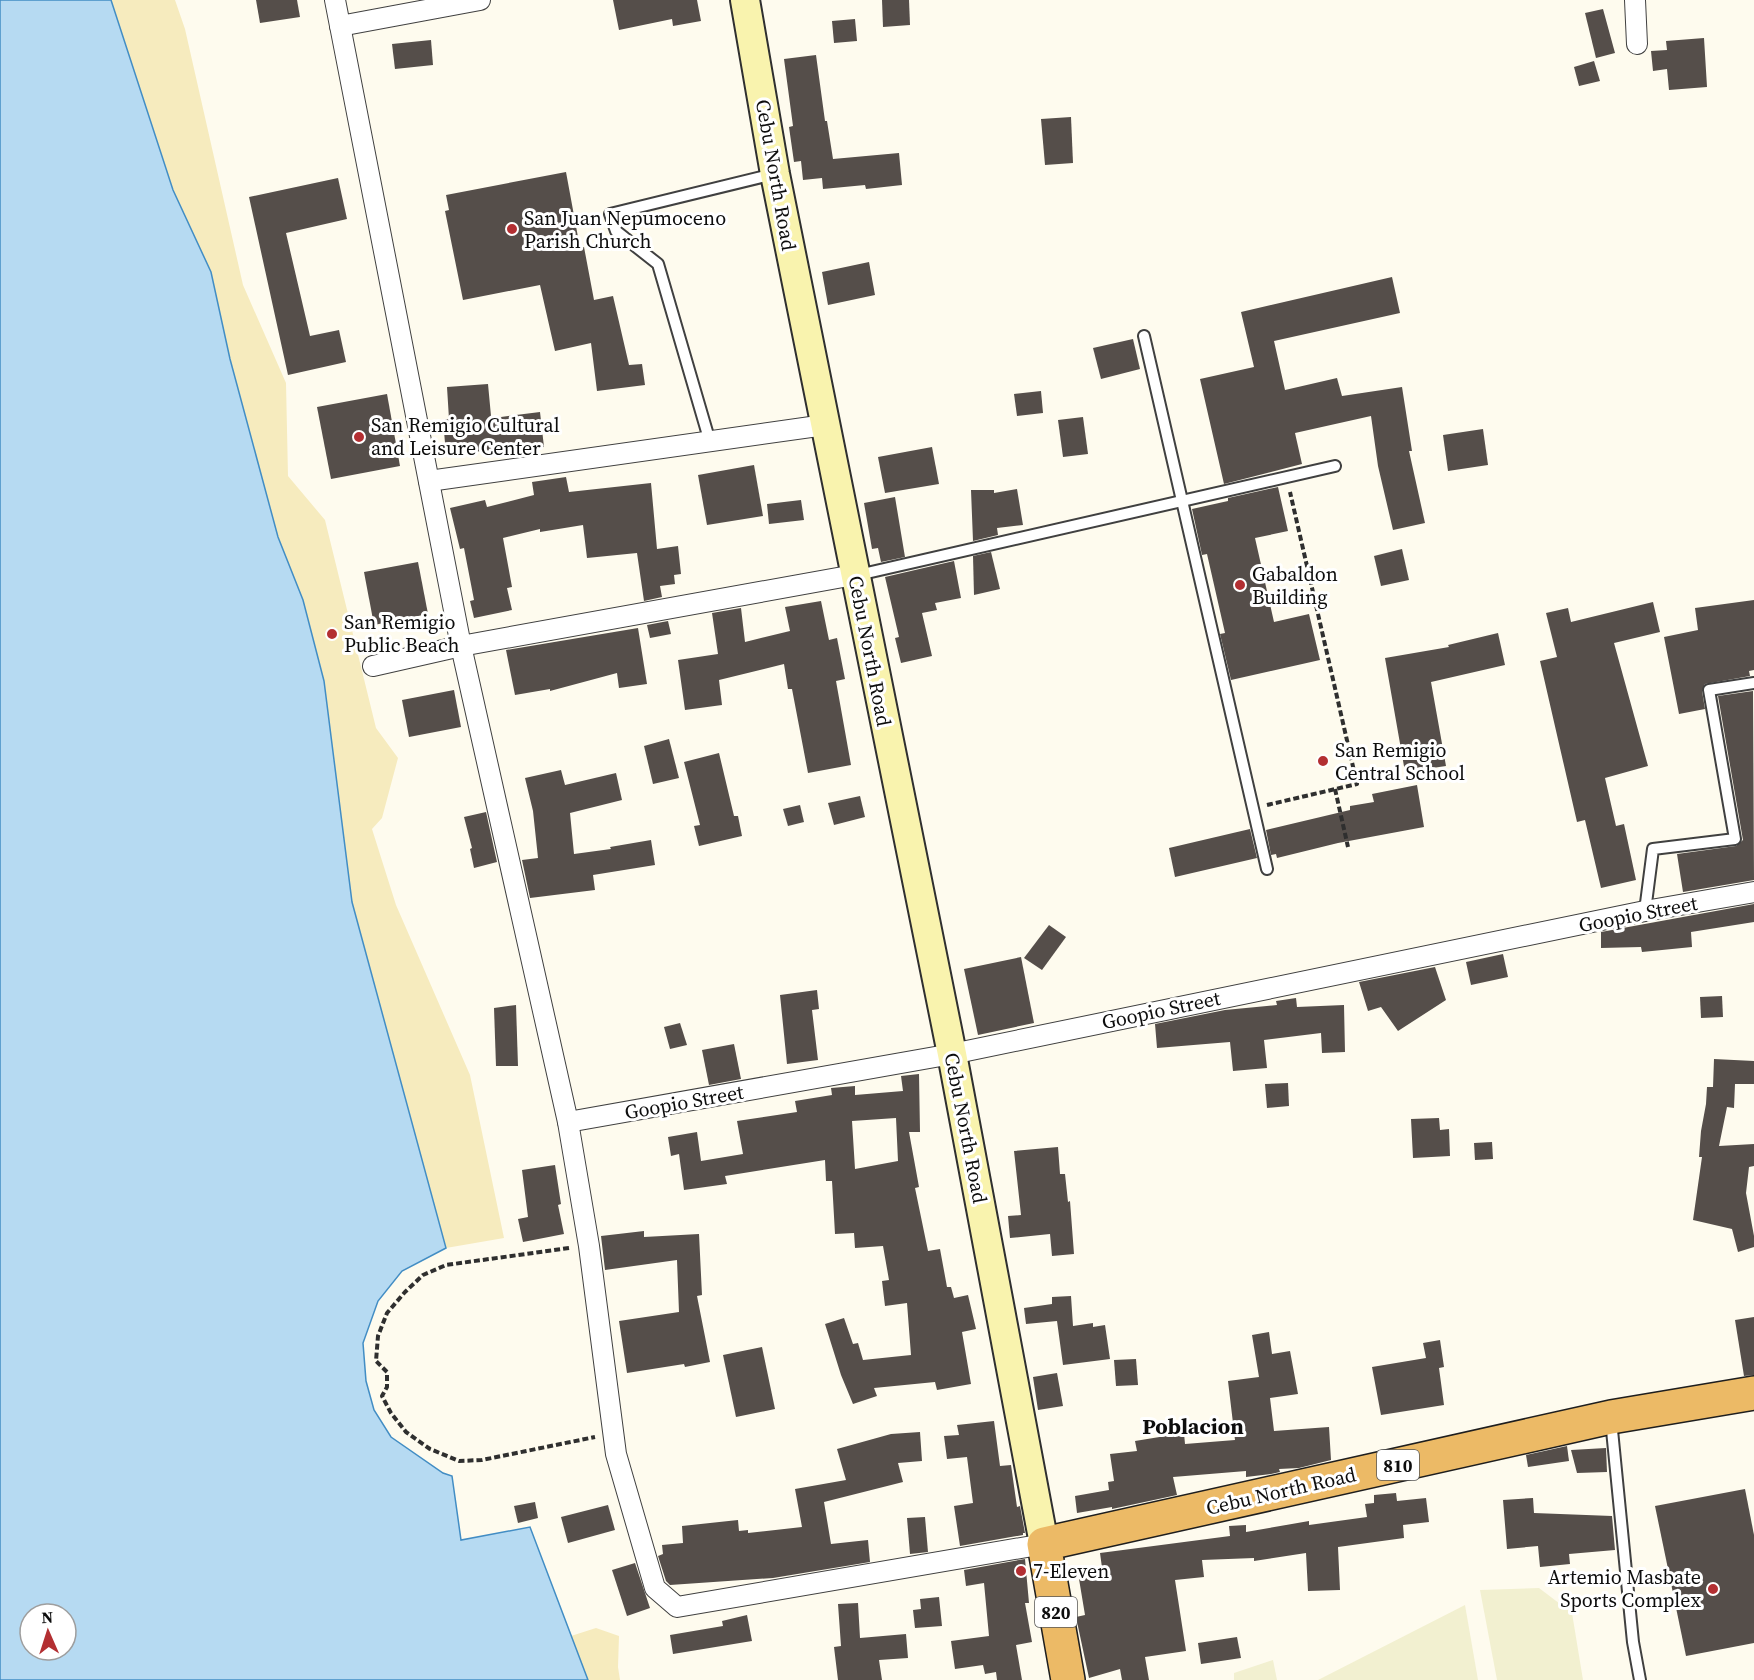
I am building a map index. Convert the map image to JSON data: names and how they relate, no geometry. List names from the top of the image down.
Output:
{
  "streets": {
    "highway": ["Cebu North Road", "810", "820"],
    "street": ["Goopio Street"]
  },
  "crossings": [
    ["Cebu North Road", "Goopio Street"],
    ["Cebu North Road", "820"]
  ],
  "districts": ["Poblacion"],
  "places": [
    "San Juan Nepumoceno Parish Church",
    "San Remigio Cultural and Leisure Center",
    "Gabaldon Building",
    "San Remigio Public Beach",
    "San Remigio Central School",
    "7-Eleven",
    "Artemio Masbate Sports Complex"
  ],
  "north": "top"
}
